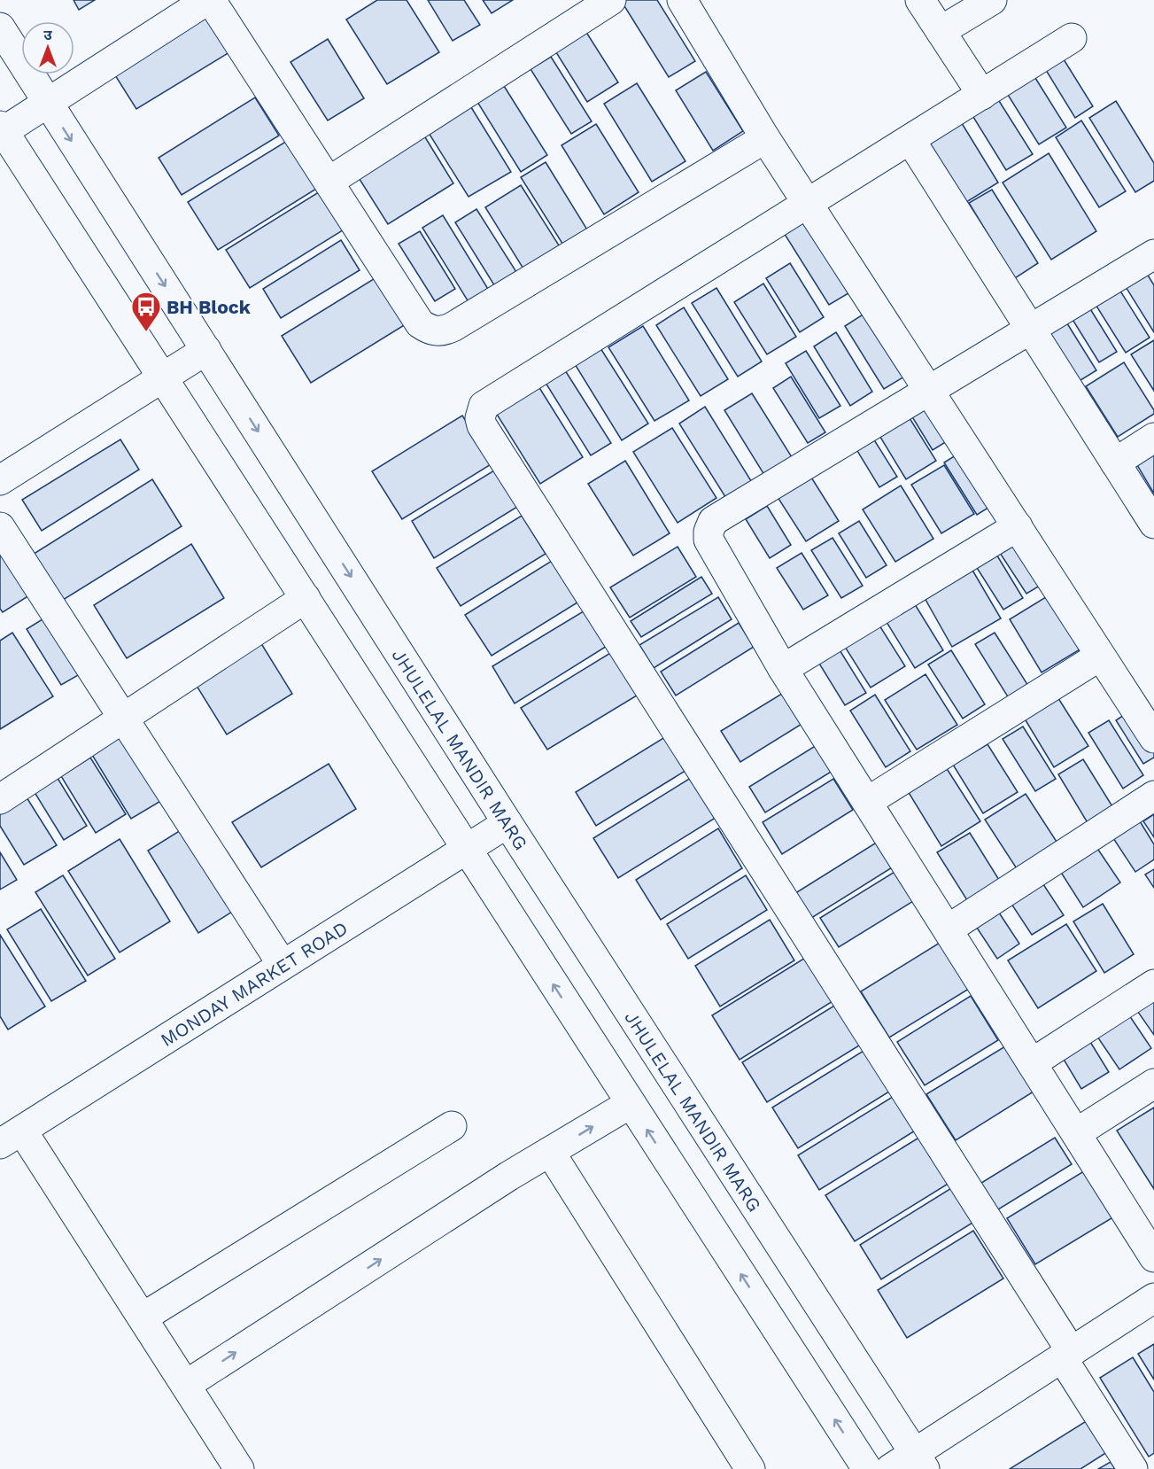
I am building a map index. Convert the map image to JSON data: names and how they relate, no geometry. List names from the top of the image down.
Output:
{
  "streets": {
    "street": ["JHULELAL MANDIR MARG", "MONDAY MARKET ROAD"]
  },
  "crossings": [
    ["JHULELAL MANDIR MARG", "MONDAY MARKET ROAD"]
  ],
  "places": {
    "bus stop": ["BH Block"]
  },
  "north": "top"
}
